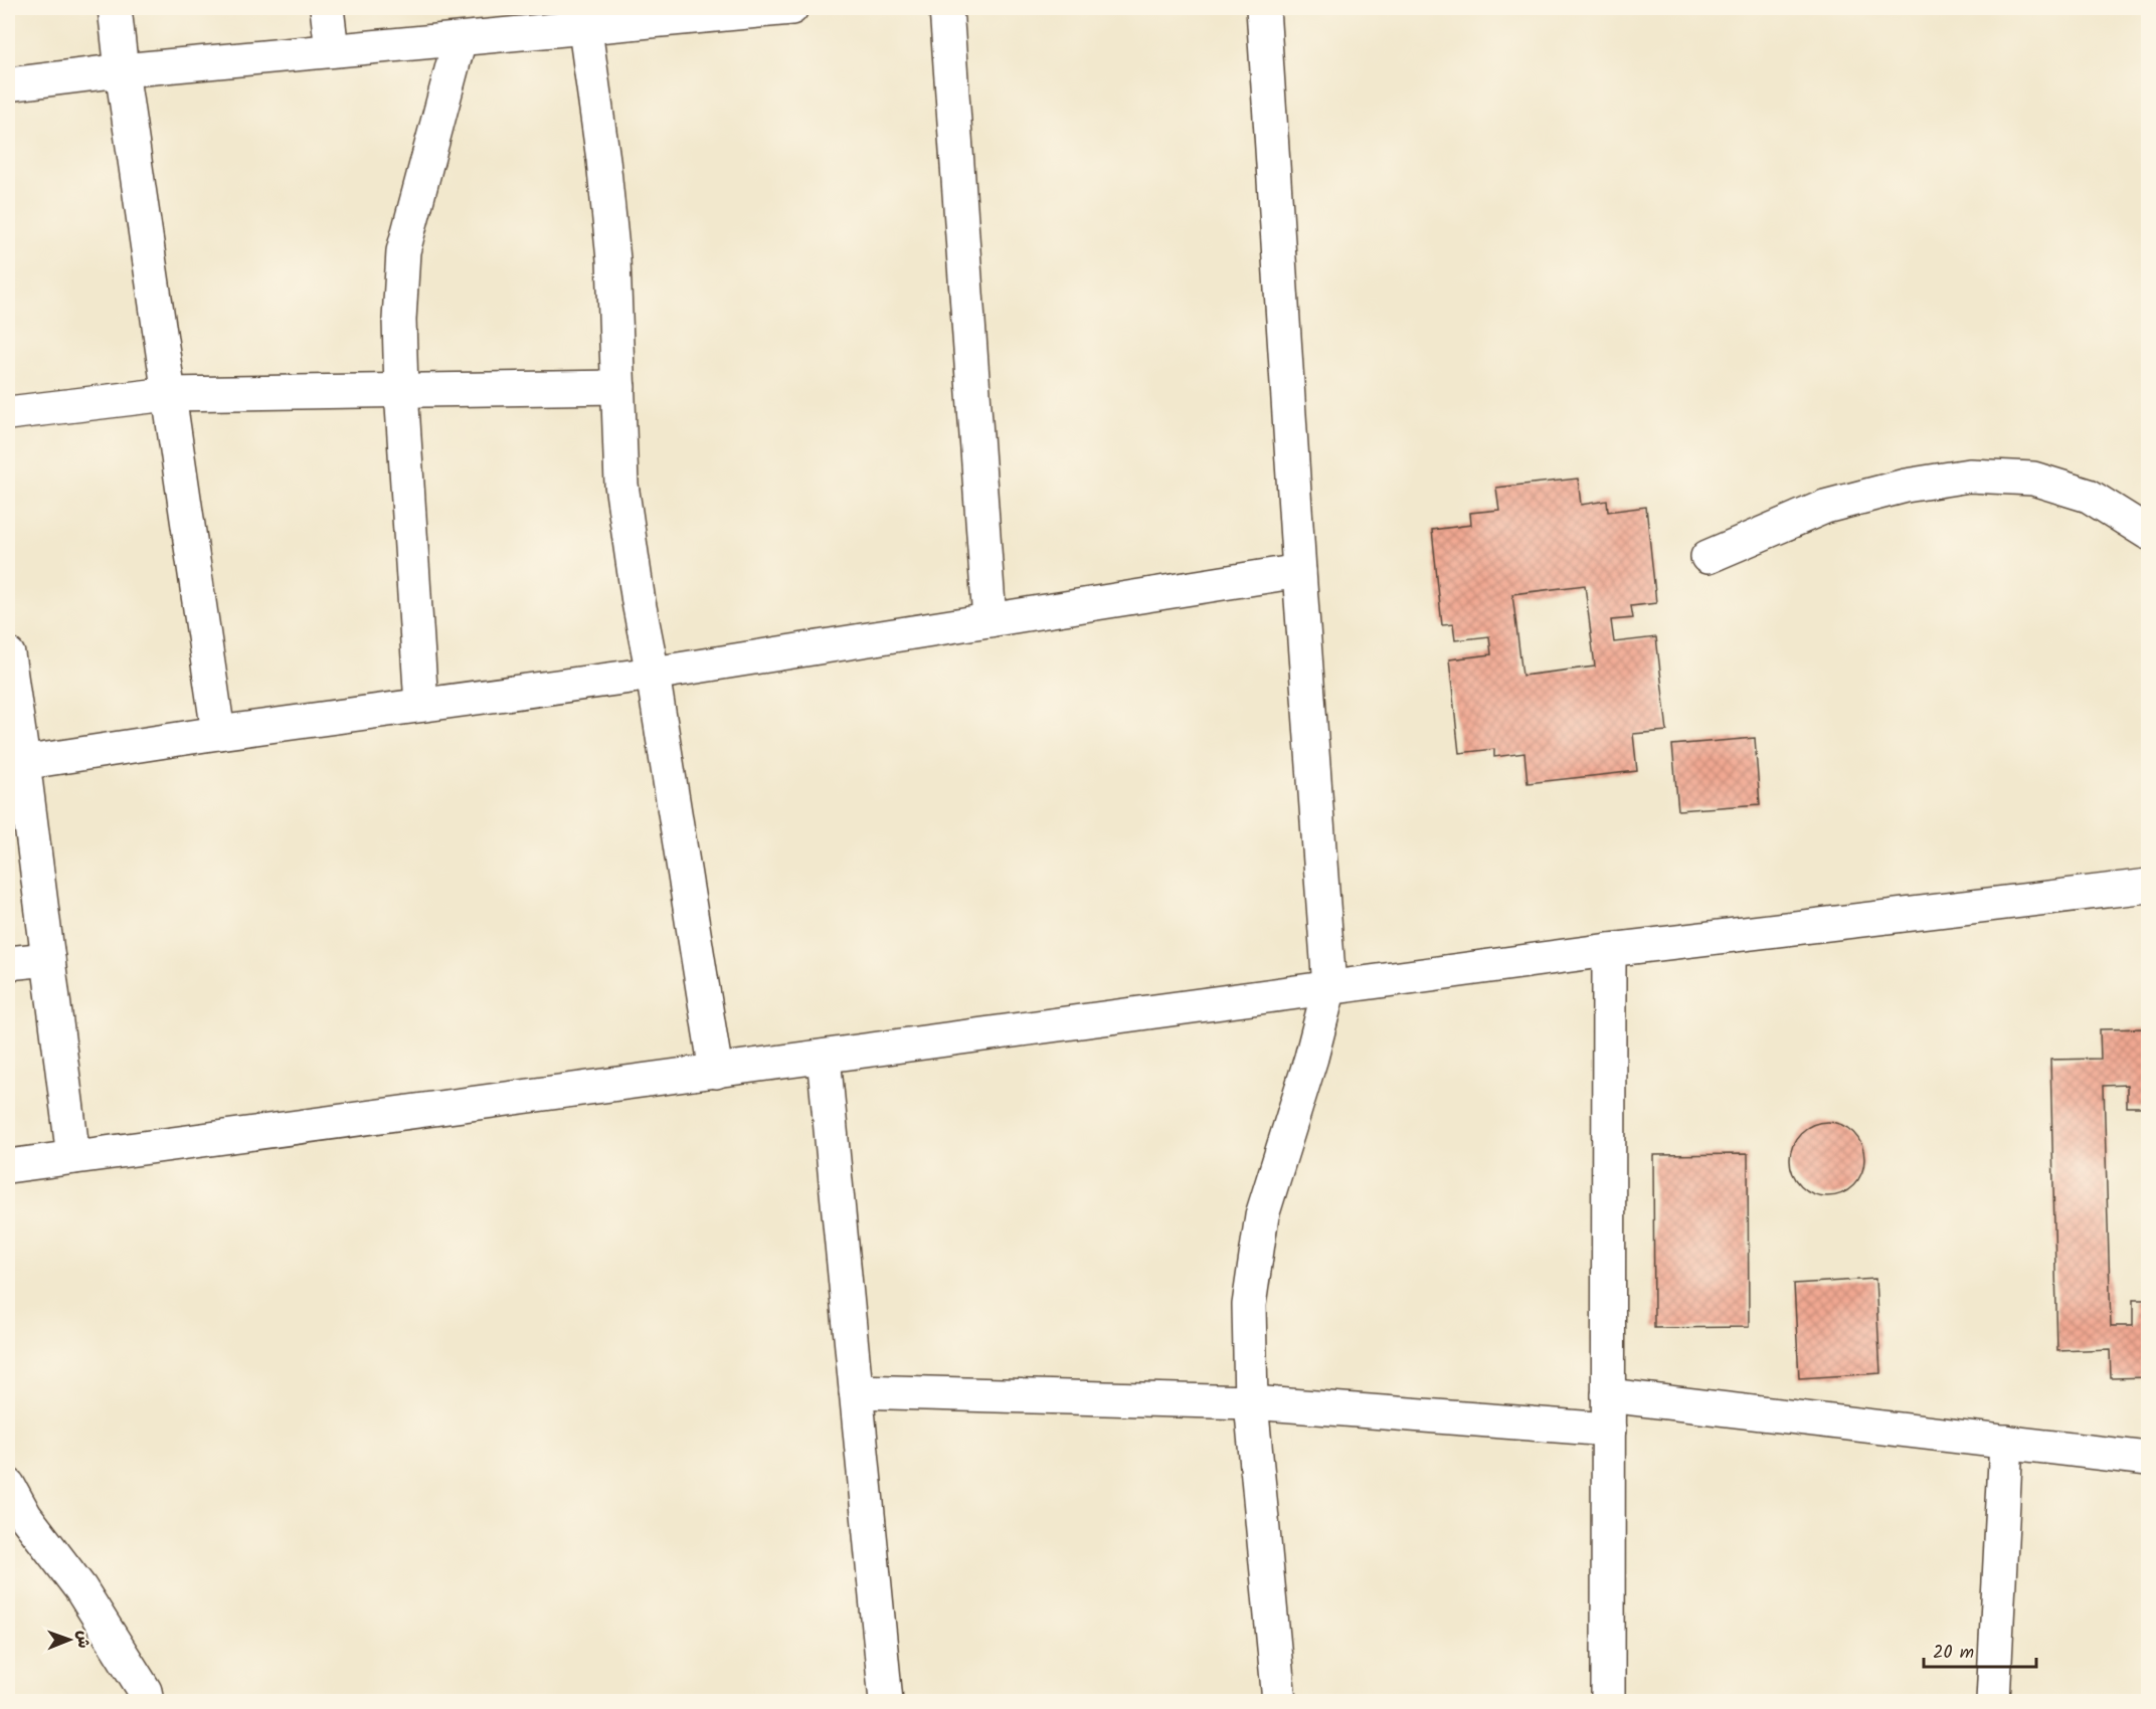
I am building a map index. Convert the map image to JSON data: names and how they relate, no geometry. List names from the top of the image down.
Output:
{
  "scale_bar": "20 m",
  "north": "right"
}
